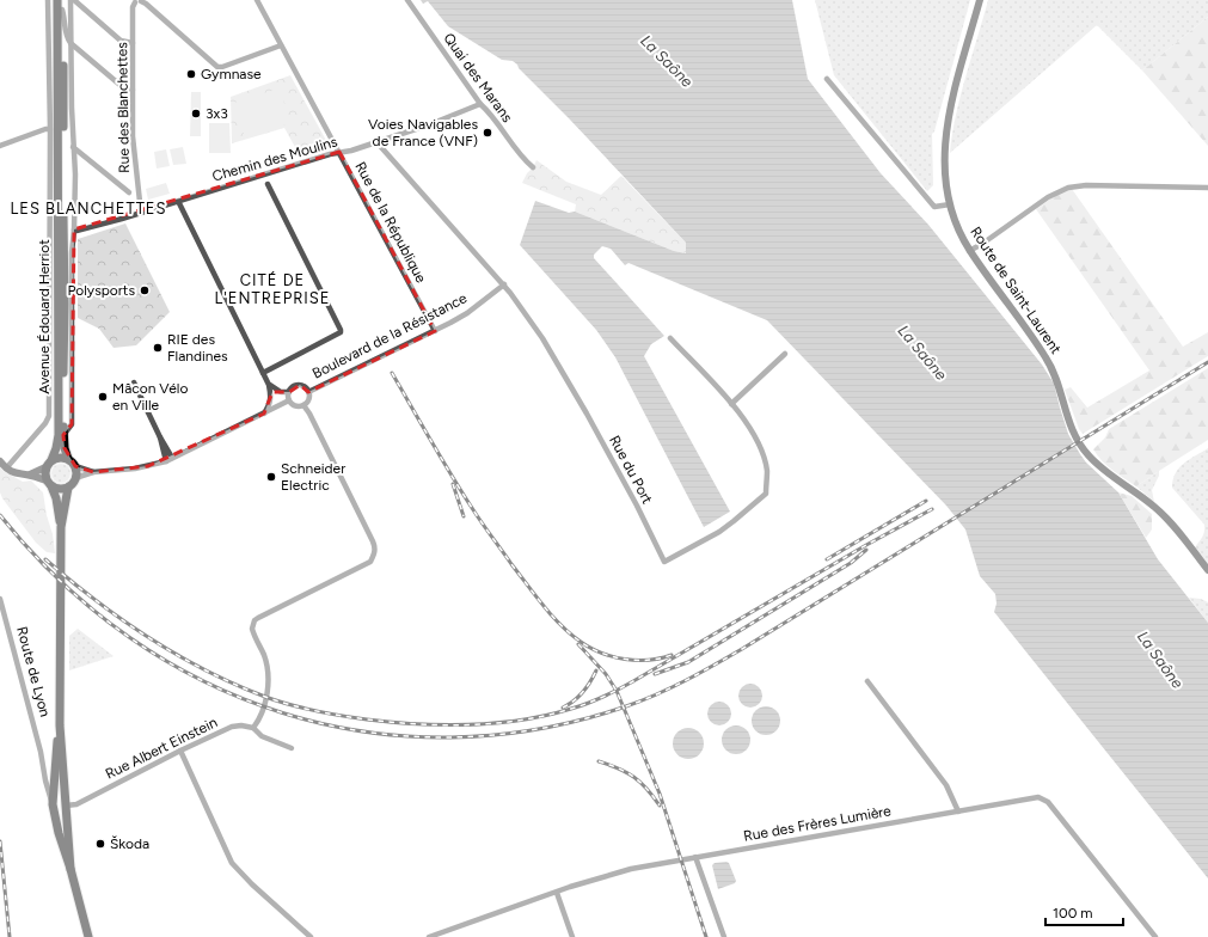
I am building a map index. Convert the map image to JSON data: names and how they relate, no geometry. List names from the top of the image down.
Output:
{
  "streets": {
    "main road": ["Route de Saint-Laurent", "Avenue Édouard Herriot"],
    "street": [
      "Quai des Marans",
      "Rue des Blanchettes",
      "Chemin des Moulins",
      "Rue de la République",
      "Boulevard de la Résistance",
      "Rue du Port",
      "Route de Lyon",
      "Rue Albert Einstein",
      "Rue des Frères Lumière"
    ]
  },
  "crossings": [
    ["Quai des Marans", "Chemin des Moulins"],
    ["Rue des Blanchettes", "Chemin des Moulins"],
    ["Chemin des Moulins", "Rue de la République"],
    ["Rue de la République", "Boulevard de la Résistance"],
    ["Boulevard de la Résistance", "Rue du Port"]
  ],
  "districts": ["LES BLANCHETTES", "CITÉ DE L'ENTREPRISE"],
  "water": ["La Saône"],
  "places": [
    "Gymnase",
    "3x3",
    "Voies Navigables de France (VNF)",
    "Polysports",
    "RIE des Flandines",
    "Mâcon Vélo en Ville",
    "Schneider Electric",
    "Škoda"
  ],
  "scale_bar": "100 m"
}
